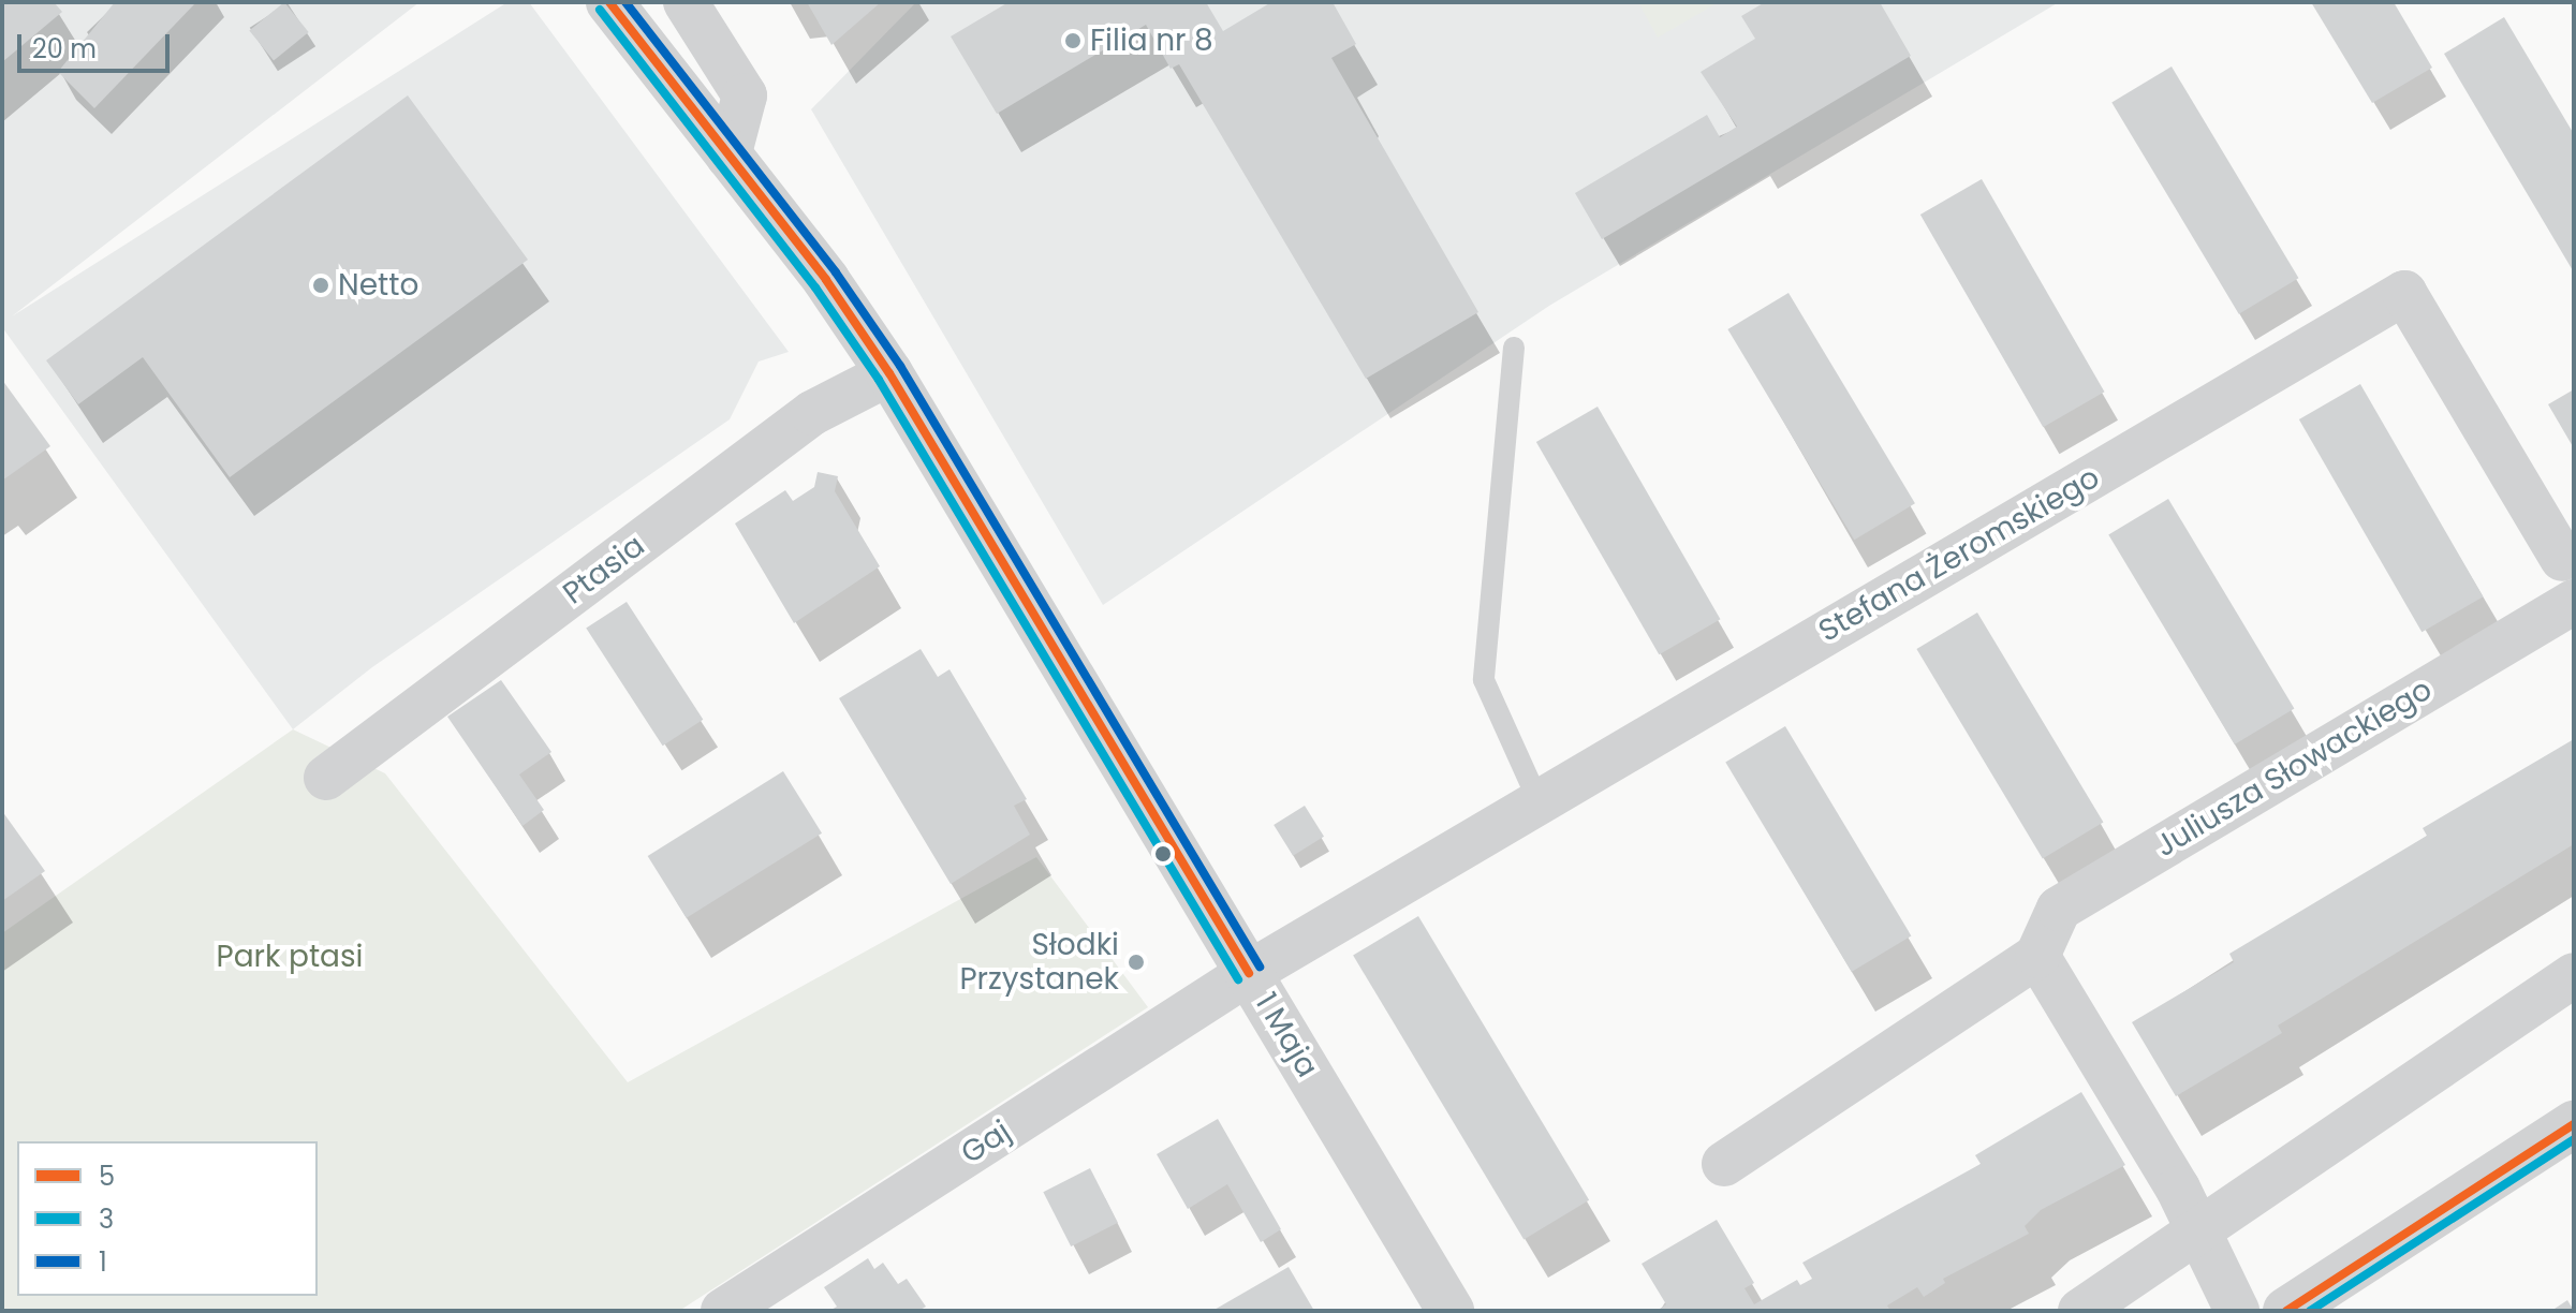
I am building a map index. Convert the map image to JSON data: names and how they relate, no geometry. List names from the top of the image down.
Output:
{
  "streets": {
    "street": [
      "Stefana Żeromskiego",
      "Ptasia",
      "Juliusza Słowackiego",
      "1 Maja",
      "Gaj"
    ]
  },
  "crossings": [
    ["Stefana Żeromskiego", "1 Maja"],
    ["Stefana Żeromskiego", "Gaj"],
    ["Ptasia", "1 Maja"],
    ["1 Maja", "Gaj"]
  ],
  "parks": ["Park ptasi"],
  "places": ["Filia nr 8", "Netto", "Słodki Przystanek"],
  "lines": ["transit line 5", "transit line 1", "transit line 3"],
  "legend": ["5", "3", "1"],
  "scale_bar": "20 m"
}
